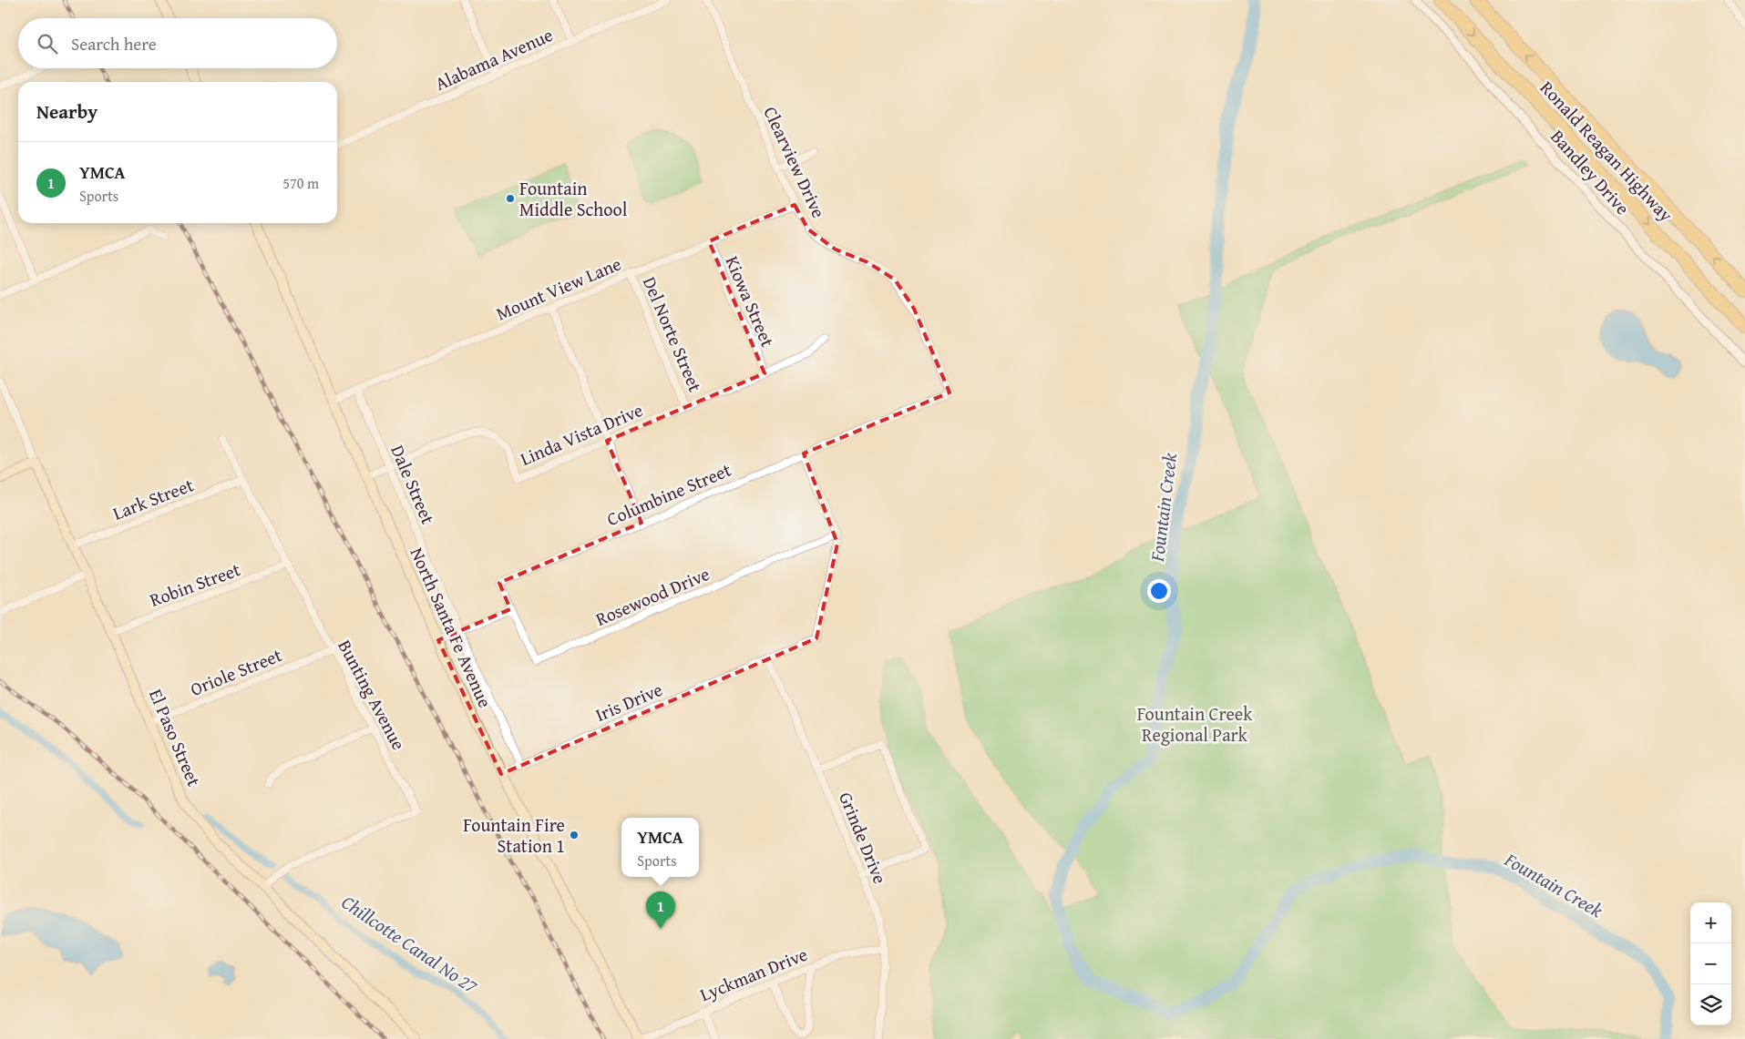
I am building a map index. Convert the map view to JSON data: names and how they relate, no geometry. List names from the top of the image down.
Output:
{
  "streets": {
    "highway": ["Ronald Reagan Highway"],
    "main road": ["North Santa Fe Avenue", "El Paso Street"],
    "street": [
      "Alabama Avenue",
      "Clearview Drive",
      "Bandley Drive",
      "Mount View Lane",
      "Kiowa Street",
      "Del Norte Street",
      "Linda Vista Drive",
      "Dale Street",
      "Columbine Street",
      "Lark Street",
      "Robin Street",
      "Rosewood Drive",
      "Oriole Street",
      "Bunting Avenue",
      "Iris Drive",
      "Grinde Drive",
      "Lyckman Drive"
    ]
  },
  "crossings": [
    ["Clearview Drive", "Mount View Lane"],
    ["Clearview Drive", "Columbine Street"],
    ["Mount View Lane", "Kiowa Street"],
    ["Mount View Lane", "Del Norte Street"],
    ["Mount View Lane", "Dale Street"],
    ["Mount View Lane", "North Santa Fe Avenue"],
    ["Kiowa Street", "Linda Vista Drive"],
    ["Del Norte Street", "Linda Vista Drive"],
    ["Linda Vista Drive", "Dale Street"],
    ["Linda Vista Drive", "North Santa Fe Avenue"],
    ["Dale Street", "Iris Drive"],
    ["Columbine Street", "Rosewood Drive"],
    ["Lark Street", "Bunting Avenue"],
    ["Lark Street", "El Paso Street"],
    ["Robin Street", "Bunting Avenue"],
    ["Robin Street", "El Paso Street"],
    ["North Santa Fe Avenue", "Iris Drive"],
    ["North Santa Fe Avenue", "Lyckman Drive"],
    ["Oriole Street", "Bunting Avenue"],
    ["Oriole Street", "El Paso Street"],
    ["Bunting Avenue", "El Paso Street"],
    ["Iris Drive", "Grinde Drive"],
    ["Grinde Drive", "Lyckman Drive"]
  ],
  "water": ["Fountain Creek", "Chillcotte Canal No 27"],
  "parks": ["Fountain Creek Regional Park"],
  "places": ["Fountain Middle School", "Fountain Fire Station 1"],
  "page": {
    "search": "Search here",
    "heading": "Nearby",
    "list": [
      {
        "mark": "1",
        "name": "YMCA",
        "note": "Sports",
        "value": "570 m"
      }
    ],
    "popup": ["YMCA", "Sports"],
    "pins": "1",
    "map_buttons": ["+", "−"]
  }
}
